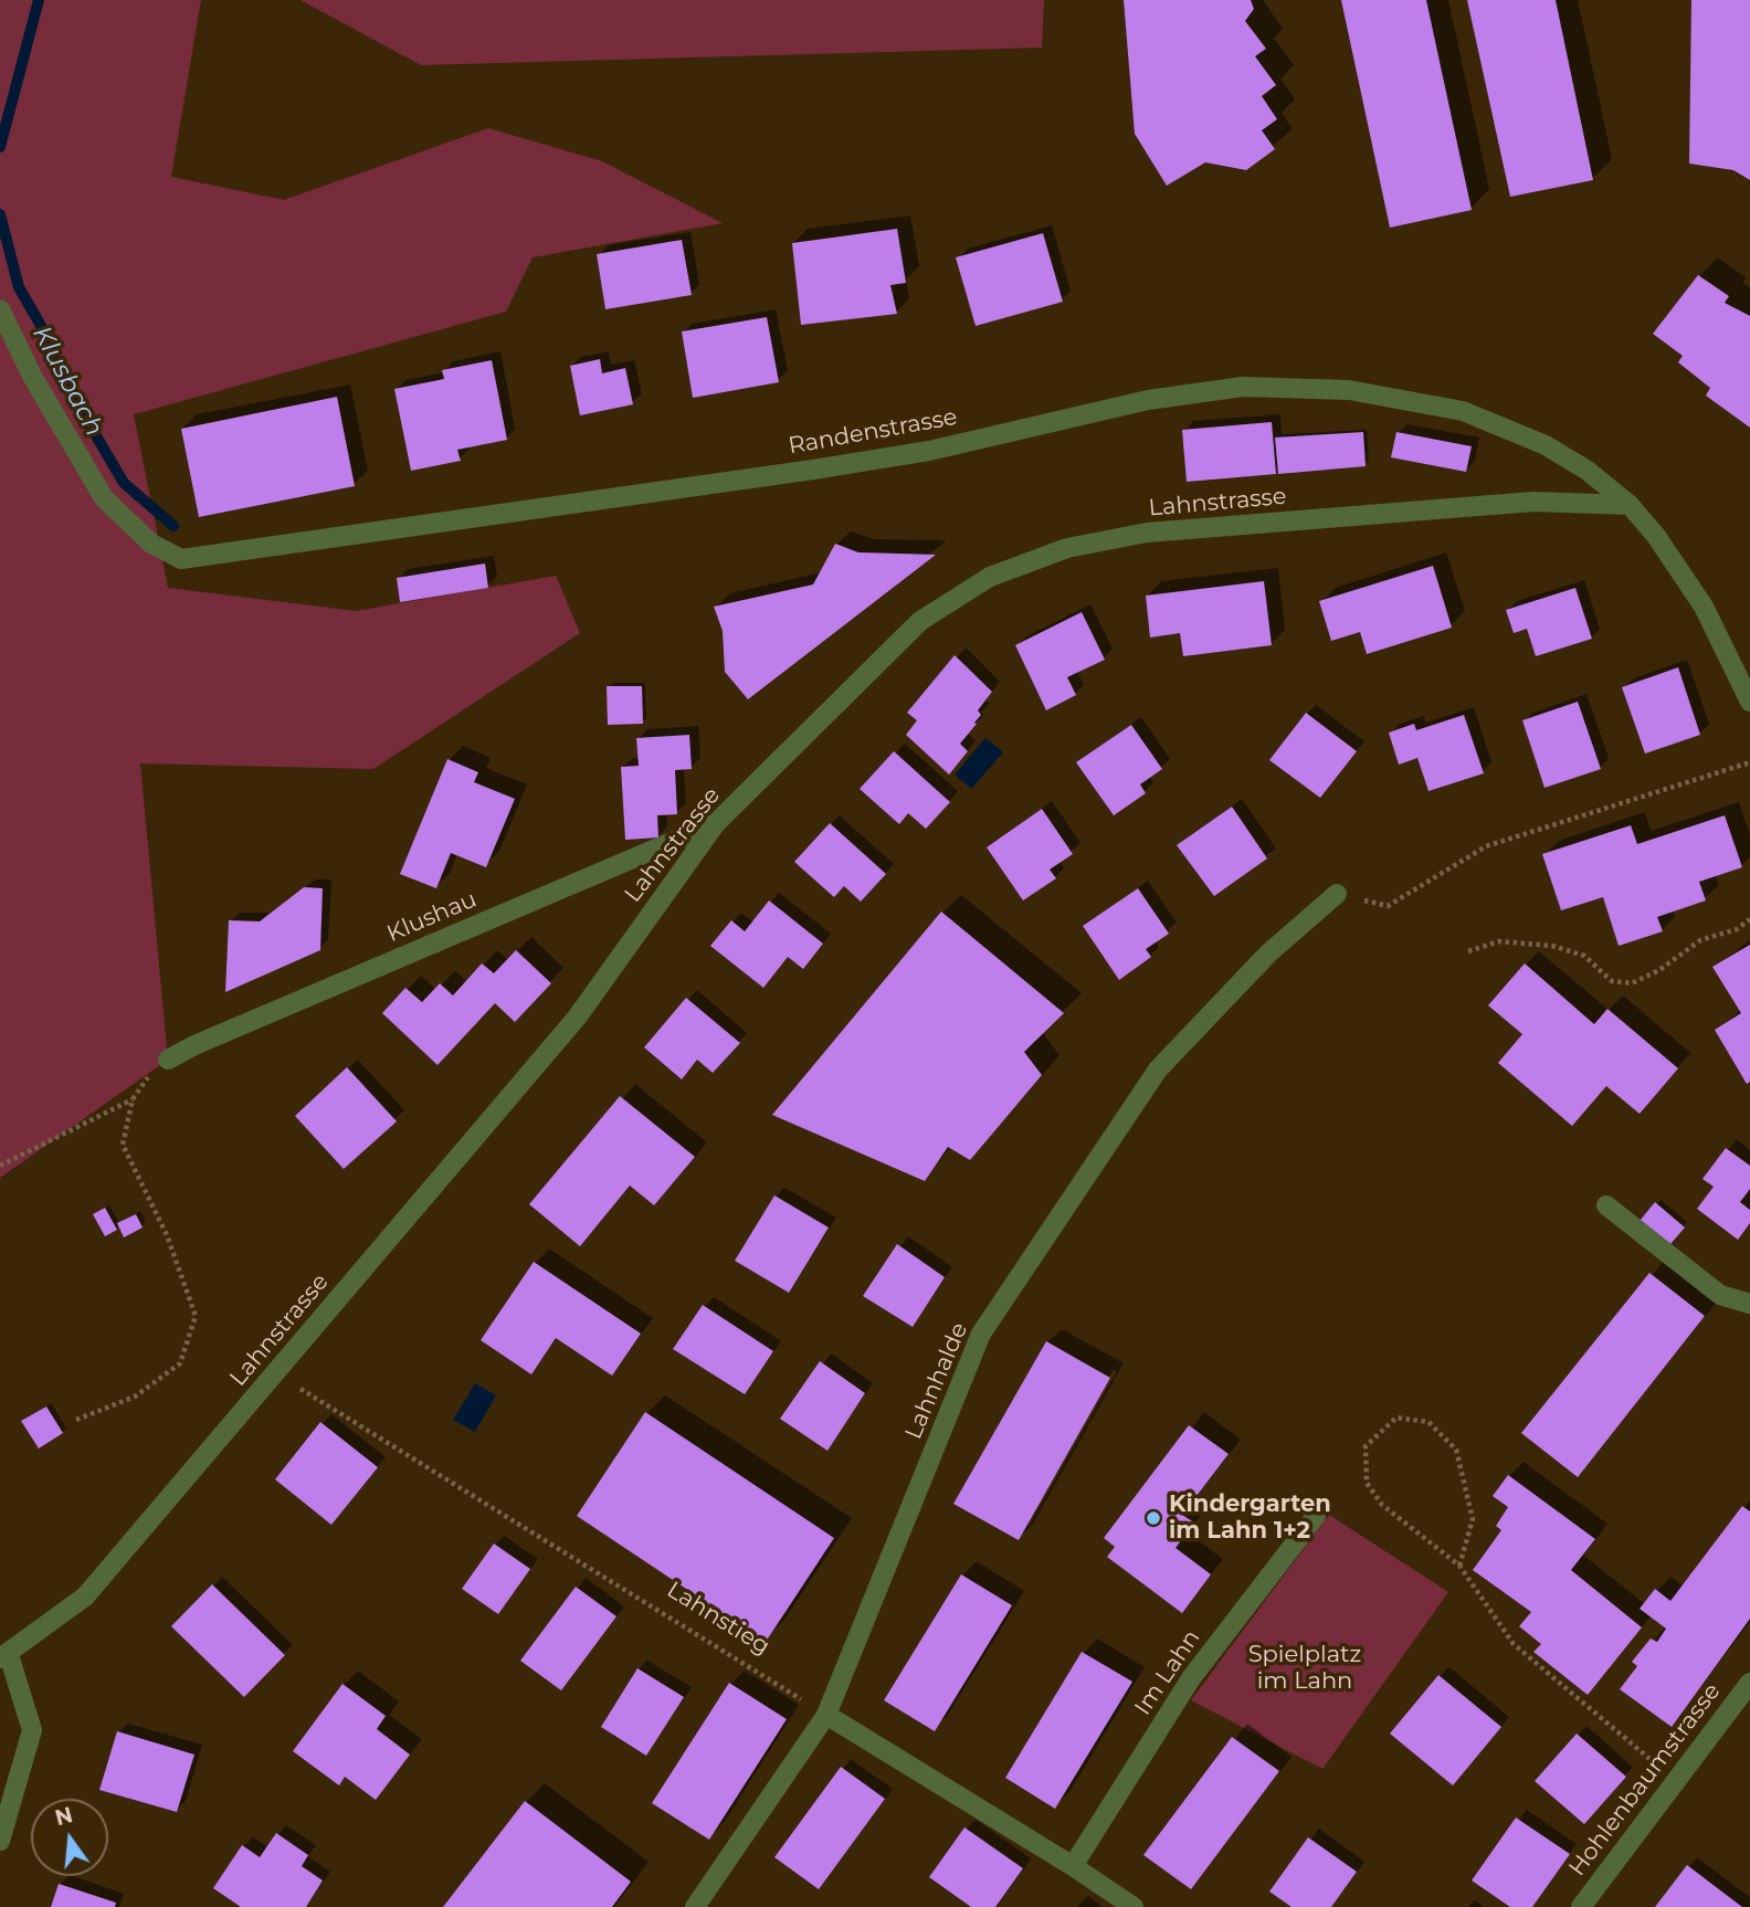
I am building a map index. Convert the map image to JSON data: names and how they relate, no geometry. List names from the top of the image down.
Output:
{
  "streets": {
    "street": [
      "Randenstrasse",
      "Lahnstrasse",
      "Klushau",
      "Lahnhalde",
      "Im Lahn",
      "Hohlenbaumstrasse"
    ],
    "path": ["Lahnstieg"]
  },
  "crossings": [
    ["Randenstrasse", "Lahnstrasse"],
    ["Lahnstrasse", "Klushau"],
    ["Lahnstrasse", "Lahnstieg"],
    ["Lahnhalde", "Lahnstieg"]
  ],
  "water": ["Klusbach"],
  "parks": ["Spielplatz im Lahn"],
  "places": ["Kindergarten im Lahn 1+2"],
  "north": "top"
}
